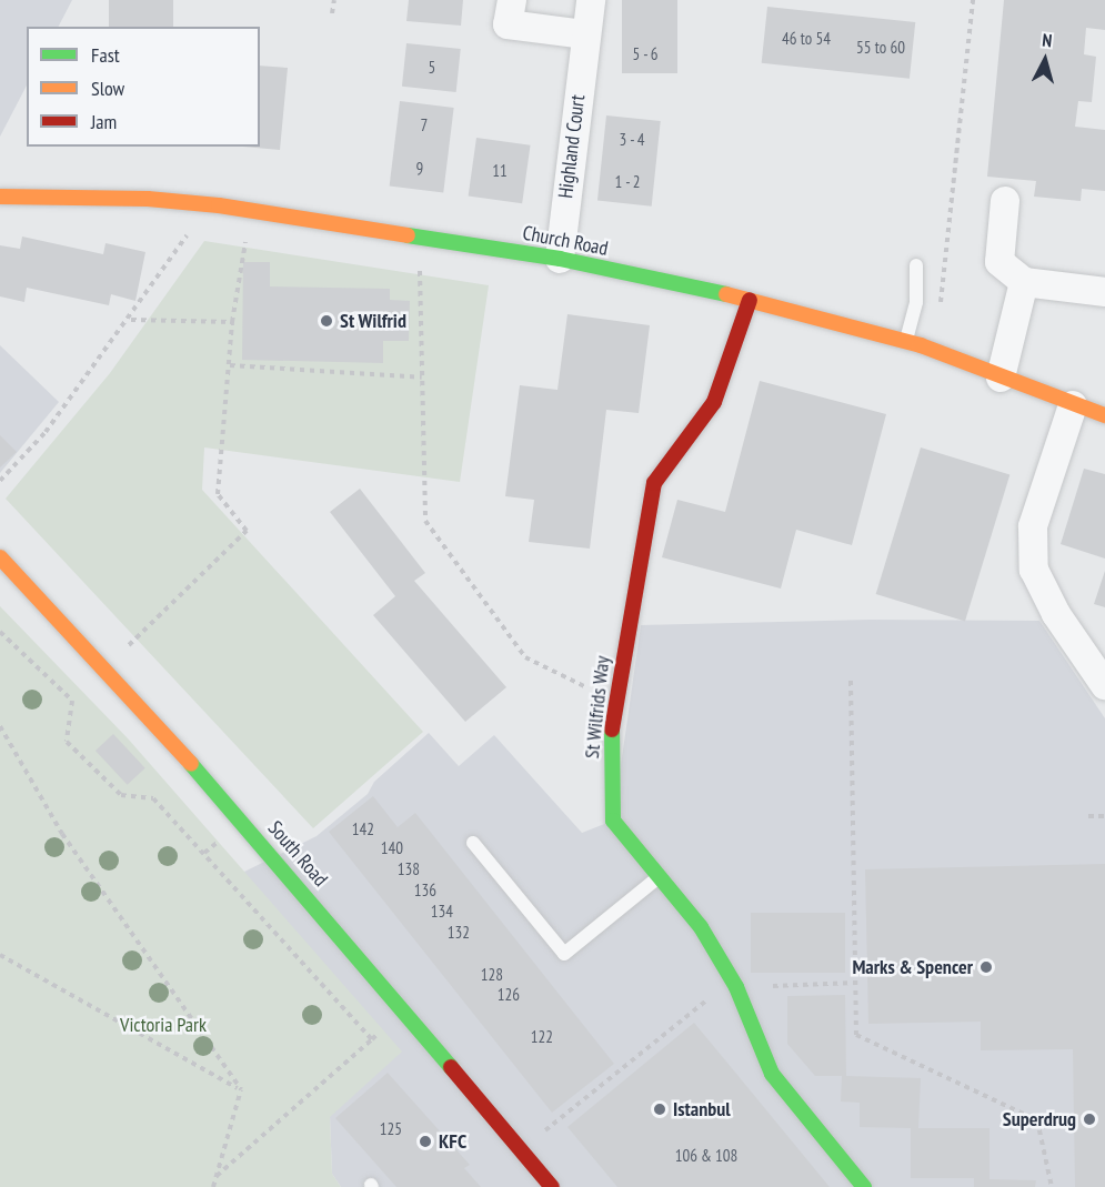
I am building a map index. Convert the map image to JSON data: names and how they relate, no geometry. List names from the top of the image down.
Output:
{
  "streets": {
    "street": [
      "Highland Court",
      "Church Road",
      "St Wilfrids Way",
      "South Road"
    ]
  },
  "crossings": [
    ["Highland Court", "Church Road"],
    ["Church Road", "St Wilfrids Way"]
  ],
  "parks": ["Victoria Park"],
  "places": [
    "St Wilfrid",
    "Marks & Spencer",
    "Istanbul",
    "Superdrug",
    "KFC"
  ],
  "house_numbers": [
    "46 to 54",
    "55 to 60",
    "5 - 6",
    "5",
    "7",
    "3 - 4",
    "9",
    "11",
    "1 - 2",
    "142",
    "140",
    "138",
    "136",
    "134",
    "132",
    "128",
    "126",
    "122",
    "125",
    "106 & 108"
  ],
  "legend": ["Fast", "Slow", "Jam"],
  "north": "top"
}
